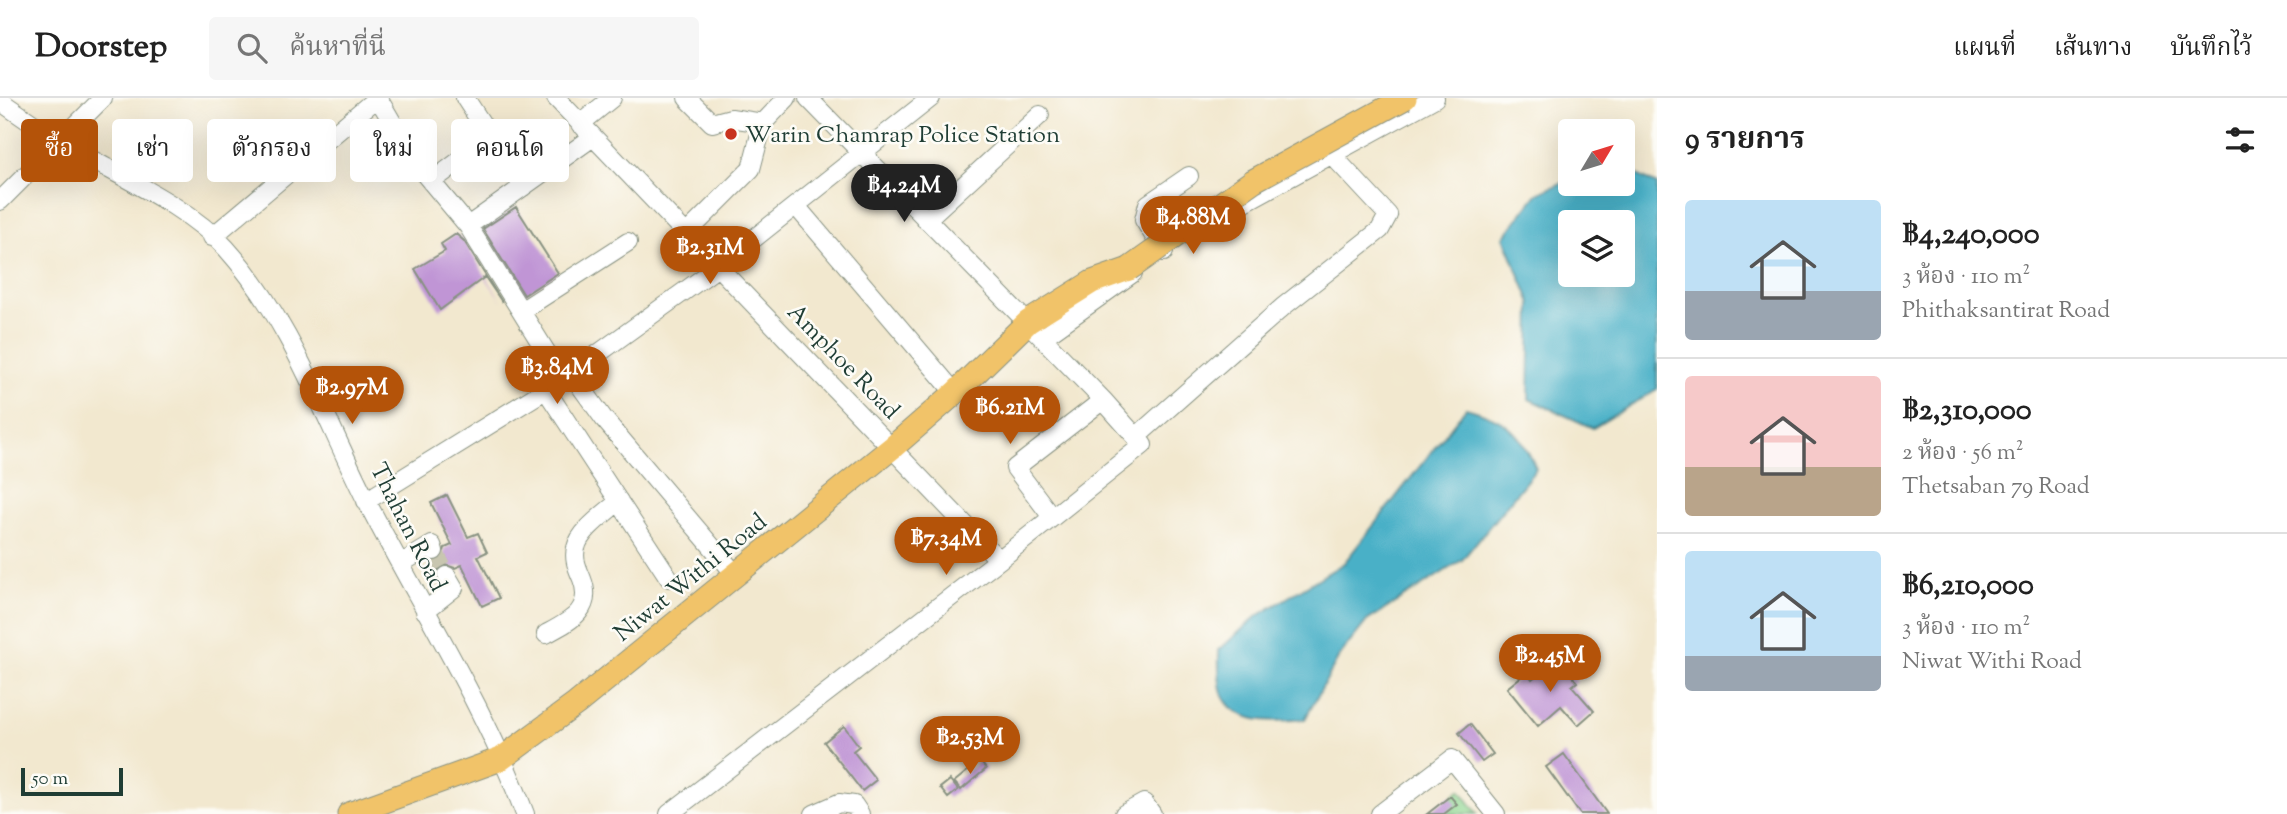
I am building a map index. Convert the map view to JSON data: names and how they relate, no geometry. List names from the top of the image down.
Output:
{
  "streets": {
    "main road": ["Niwat Withi Road"],
    "street": ["Amphoe Road", "Thahan Road"]
  },
  "crossings": [
    ["Amphoe Road", "Niwat Withi Road"],
    ["Thahan Road", "Niwat Withi Road"]
  ],
  "places": ["Warin Chamrap Police Station"],
  "scale_bar": "50 m",
  "north": "top right",
  "page": {
    "header": "Doorstep",
    "search": "ค้นหาที่นี่",
    "nav": ["แผนที่", "เส้นทาง", "บันทึกไว้"],
    "heading": "9 รายการ",
    "chip": [
      "ซื้อ",
      "เช่า",
      "ตัวกรอง",
      "ใหม่",
      "คอนโด"
    ],
    "price": [
      "฿4.24M",
      "฿4.88M",
      "฿2.31M",
      "฿3.84M",
      "฿2.97M",
      "฿6.21M",
      "฿7.34M",
      "฿2.45M",
      "฿2.53M"
    ],
    "list": [
      {
        "name": "฿4,240,000",
        "note": "3 ห้อง · 110 m² · Phithaksantirat Road"
      },
      {
        "name": "฿2,310,000",
        "note": "2 ห้อง · 56 m² · Thetsaban 79 Road"
      },
      {
        "name": "฿6,210,000",
        "note": "3 ห้อง · 110 m² · Niwat Withi Road"
      }
    ],
    "scale": "50 m"
  }
}
